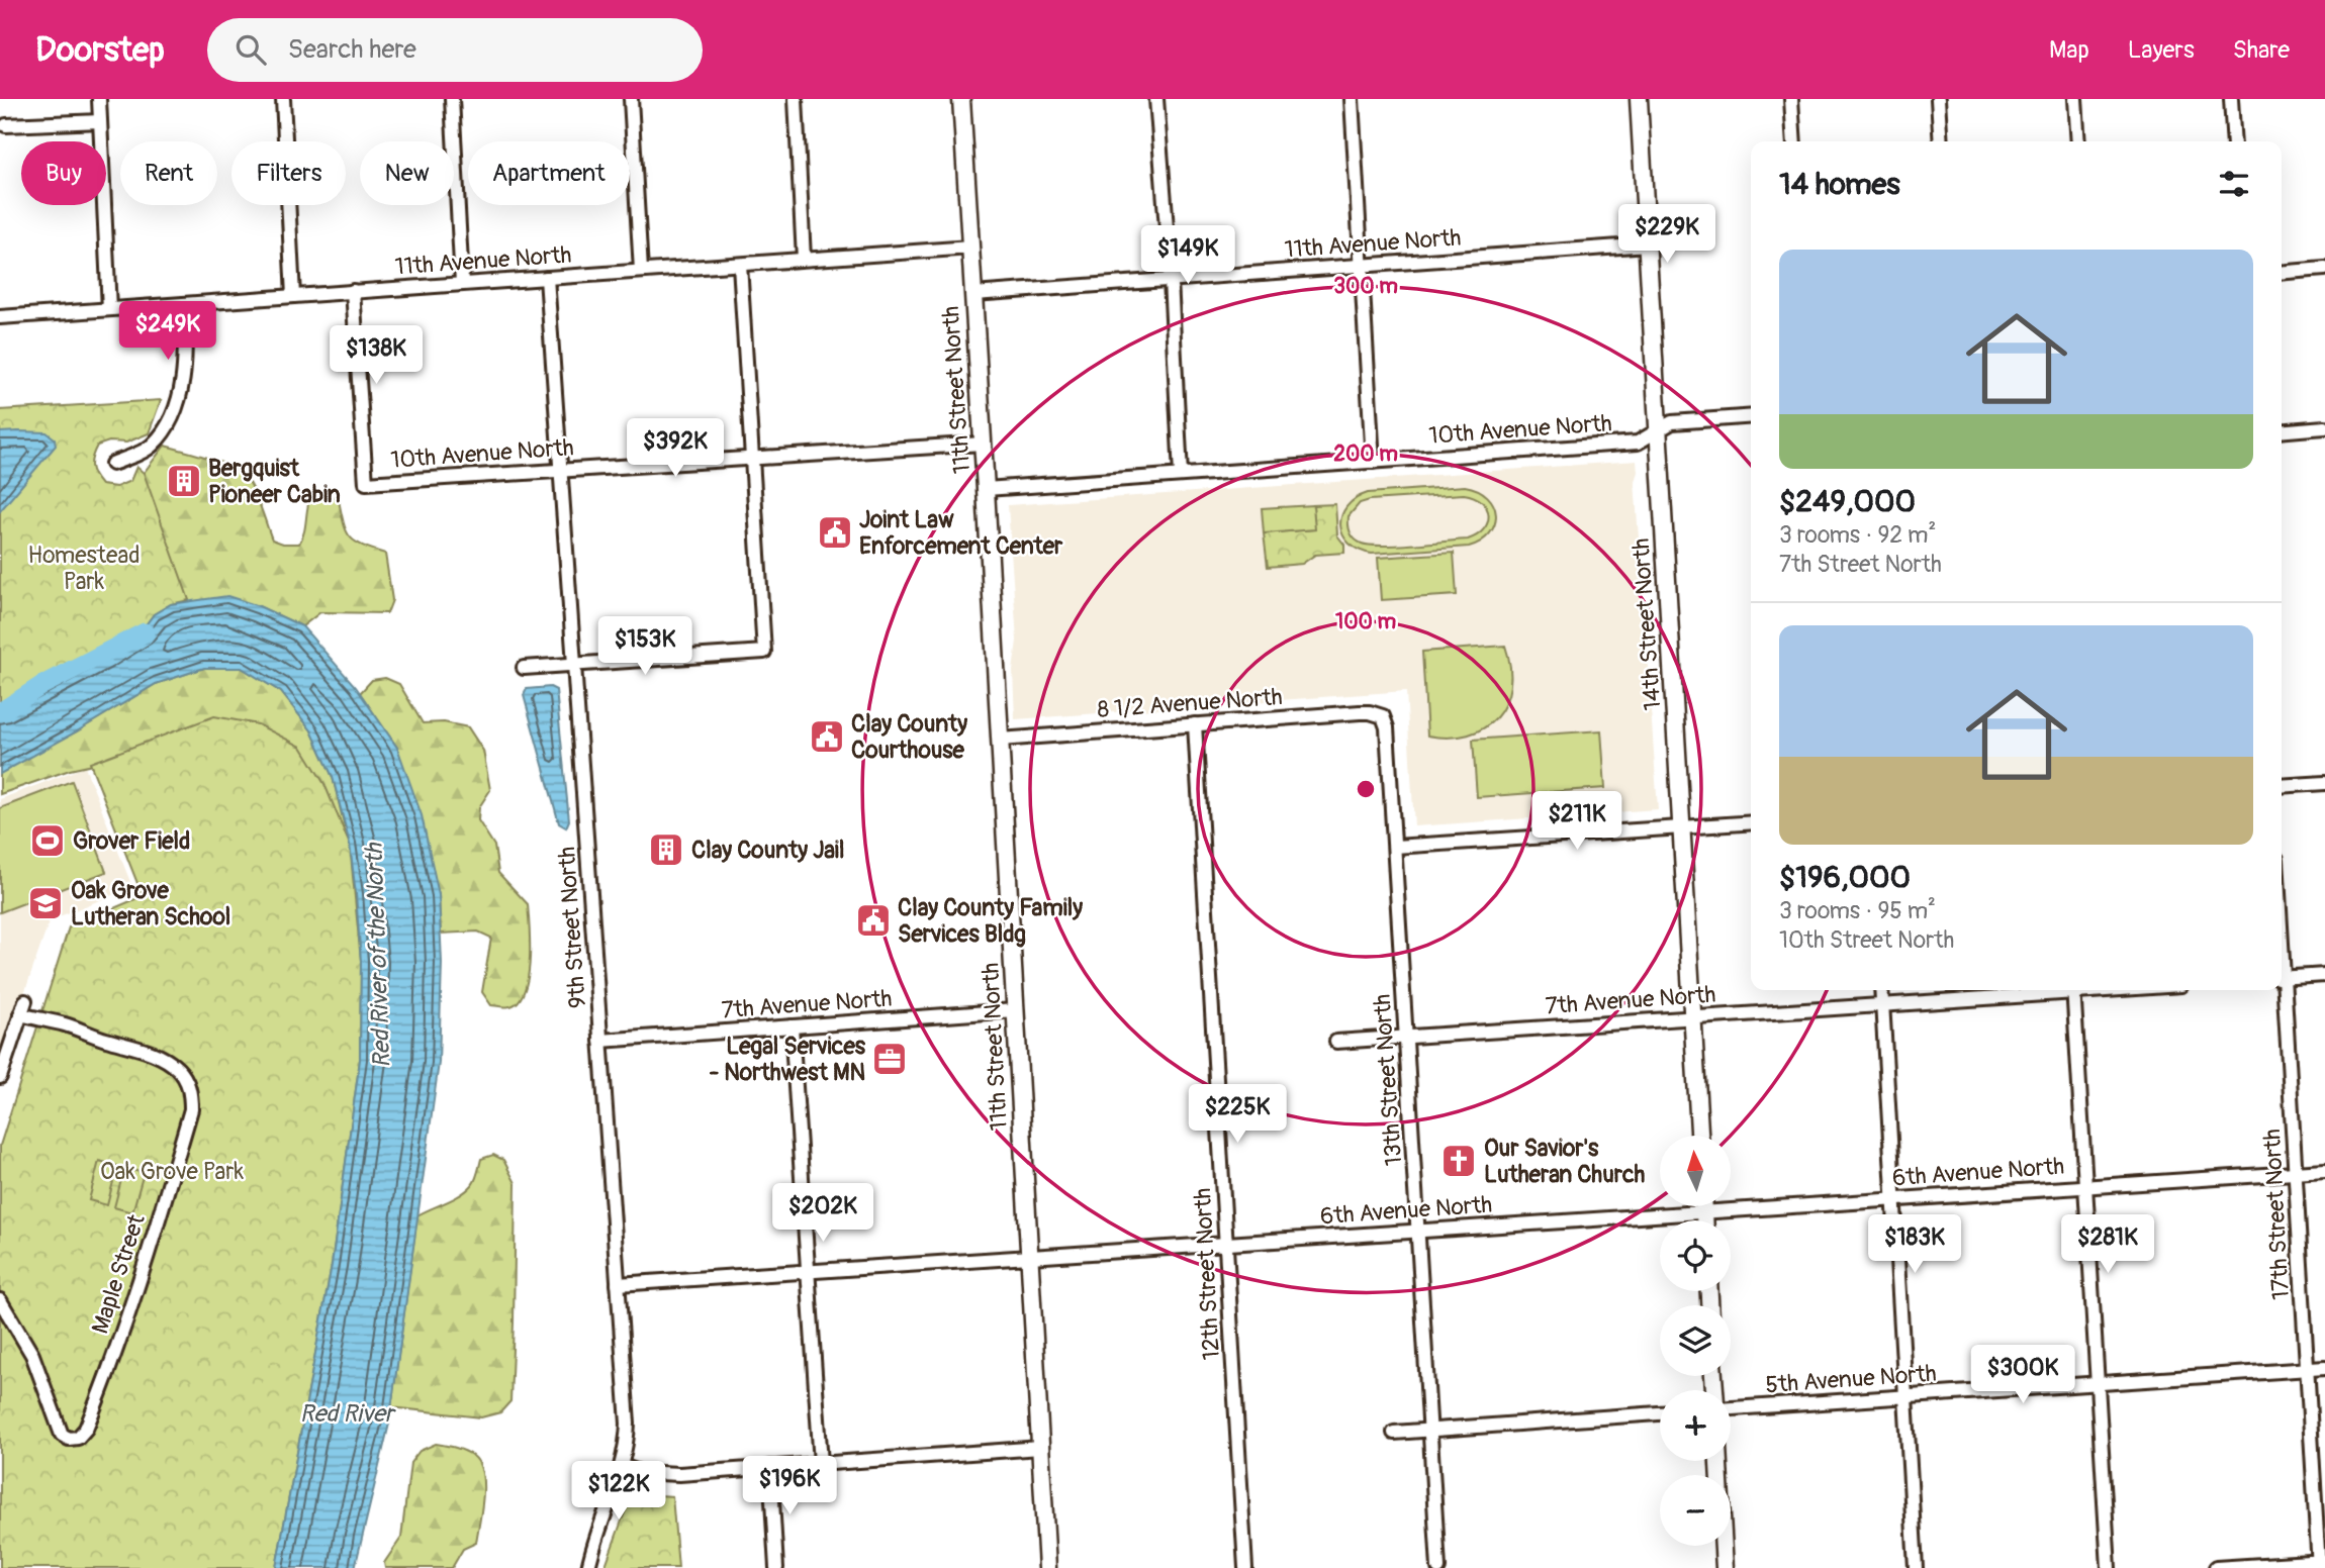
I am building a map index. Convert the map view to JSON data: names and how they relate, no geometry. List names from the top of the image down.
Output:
{
  "streets": {
    "street": [
      "11th Avenue North",
      "11th Street North",
      "10th Avenue North",
      "14th Street North",
      "8 1/2 Avenue North",
      "9th Street North",
      "7th Avenue North",
      "13th Street North",
      "6th Avenue North",
      "17th Street North",
      "Maple Street",
      "12th Street North",
      "5th Avenue North"
    ]
  },
  "crossings": [
    ["11th Avenue North", "11th Street North"],
    ["11th Avenue North", "10th Avenue North"],
    ["11th Avenue North", "14th Street North"],
    ["11th Avenue North", "9th Street North"],
    ["11th Street North", "10th Avenue North"],
    ["11th Street North", "8 1/2 Avenue North"],
    ["11th Street North", "7th Avenue North"],
    ["11th Street North", "6th Avenue North"],
    ["10th Avenue North", "14th Street North"],
    ["10th Avenue North", "9th Street North"],
    ["14th Street North", "7th Avenue North"],
    ["8 1/2 Avenue North", "13th Street North"],
    ["8 1/2 Avenue North", "12th Street North"],
    ["9th Street North", "7th Avenue North"],
    ["9th Street North", "6th Avenue North"],
    ["7th Avenue North", "13th Street North"],
    ["13th Street North", "6th Avenue North"],
    ["6th Avenue North", "17th Street North"],
    ["6th Avenue North", "12th Street North"],
    ["17th Street North", "5th Avenue North"]
  ],
  "water": ["Red River of the North", "Red River"],
  "parks": ["Homestead Park", "Oak Grove Park"],
  "places": {
    "building": ["Bergquist Pioneer Cabin", "Clay County Jail"],
    "public building": ["Joint Law Enforcement Center", "Clay County Courthouse", "Clay County Family Services Bldg"],
    "sports": ["Grover Field"],
    "school or university": ["Oak Grove Lutheran School"],
    "office": ["Legal Services - Northwest MN"],
    "church": ["Our Savior's Lutheran Church"]
  },
  "north": "top",
  "page": {
    "header": "Doorstep",
    "search": "Search here",
    "nav": ["Map", "Layers", "Share"],
    "chip": [
      "Buy",
      "Rent",
      "Filters",
      "New",
      "Apartment"
    ],
    "heading": "14 homes",
    "price": [
      "$229K",
      "$149K",
      "$249K",
      "$138K",
      "$392K",
      "$153K",
      "$211K",
      "$225K",
      "$202K",
      "$183K",
      "$281K",
      "$300K",
      "$196K",
      "$122K"
    ],
    "list": [
      {
        "name": "$249,000",
        "note": "3 rooms · 92 m² · 7th Street North"
      },
      {
        "name": "$196,000",
        "note": "3 rooms · 95 m² · 10th Street North"
      }
    ],
    "map_buttons": ["+", "−"]
  },
  "rings": ["300 m", "200 m", "100 m"]
}
